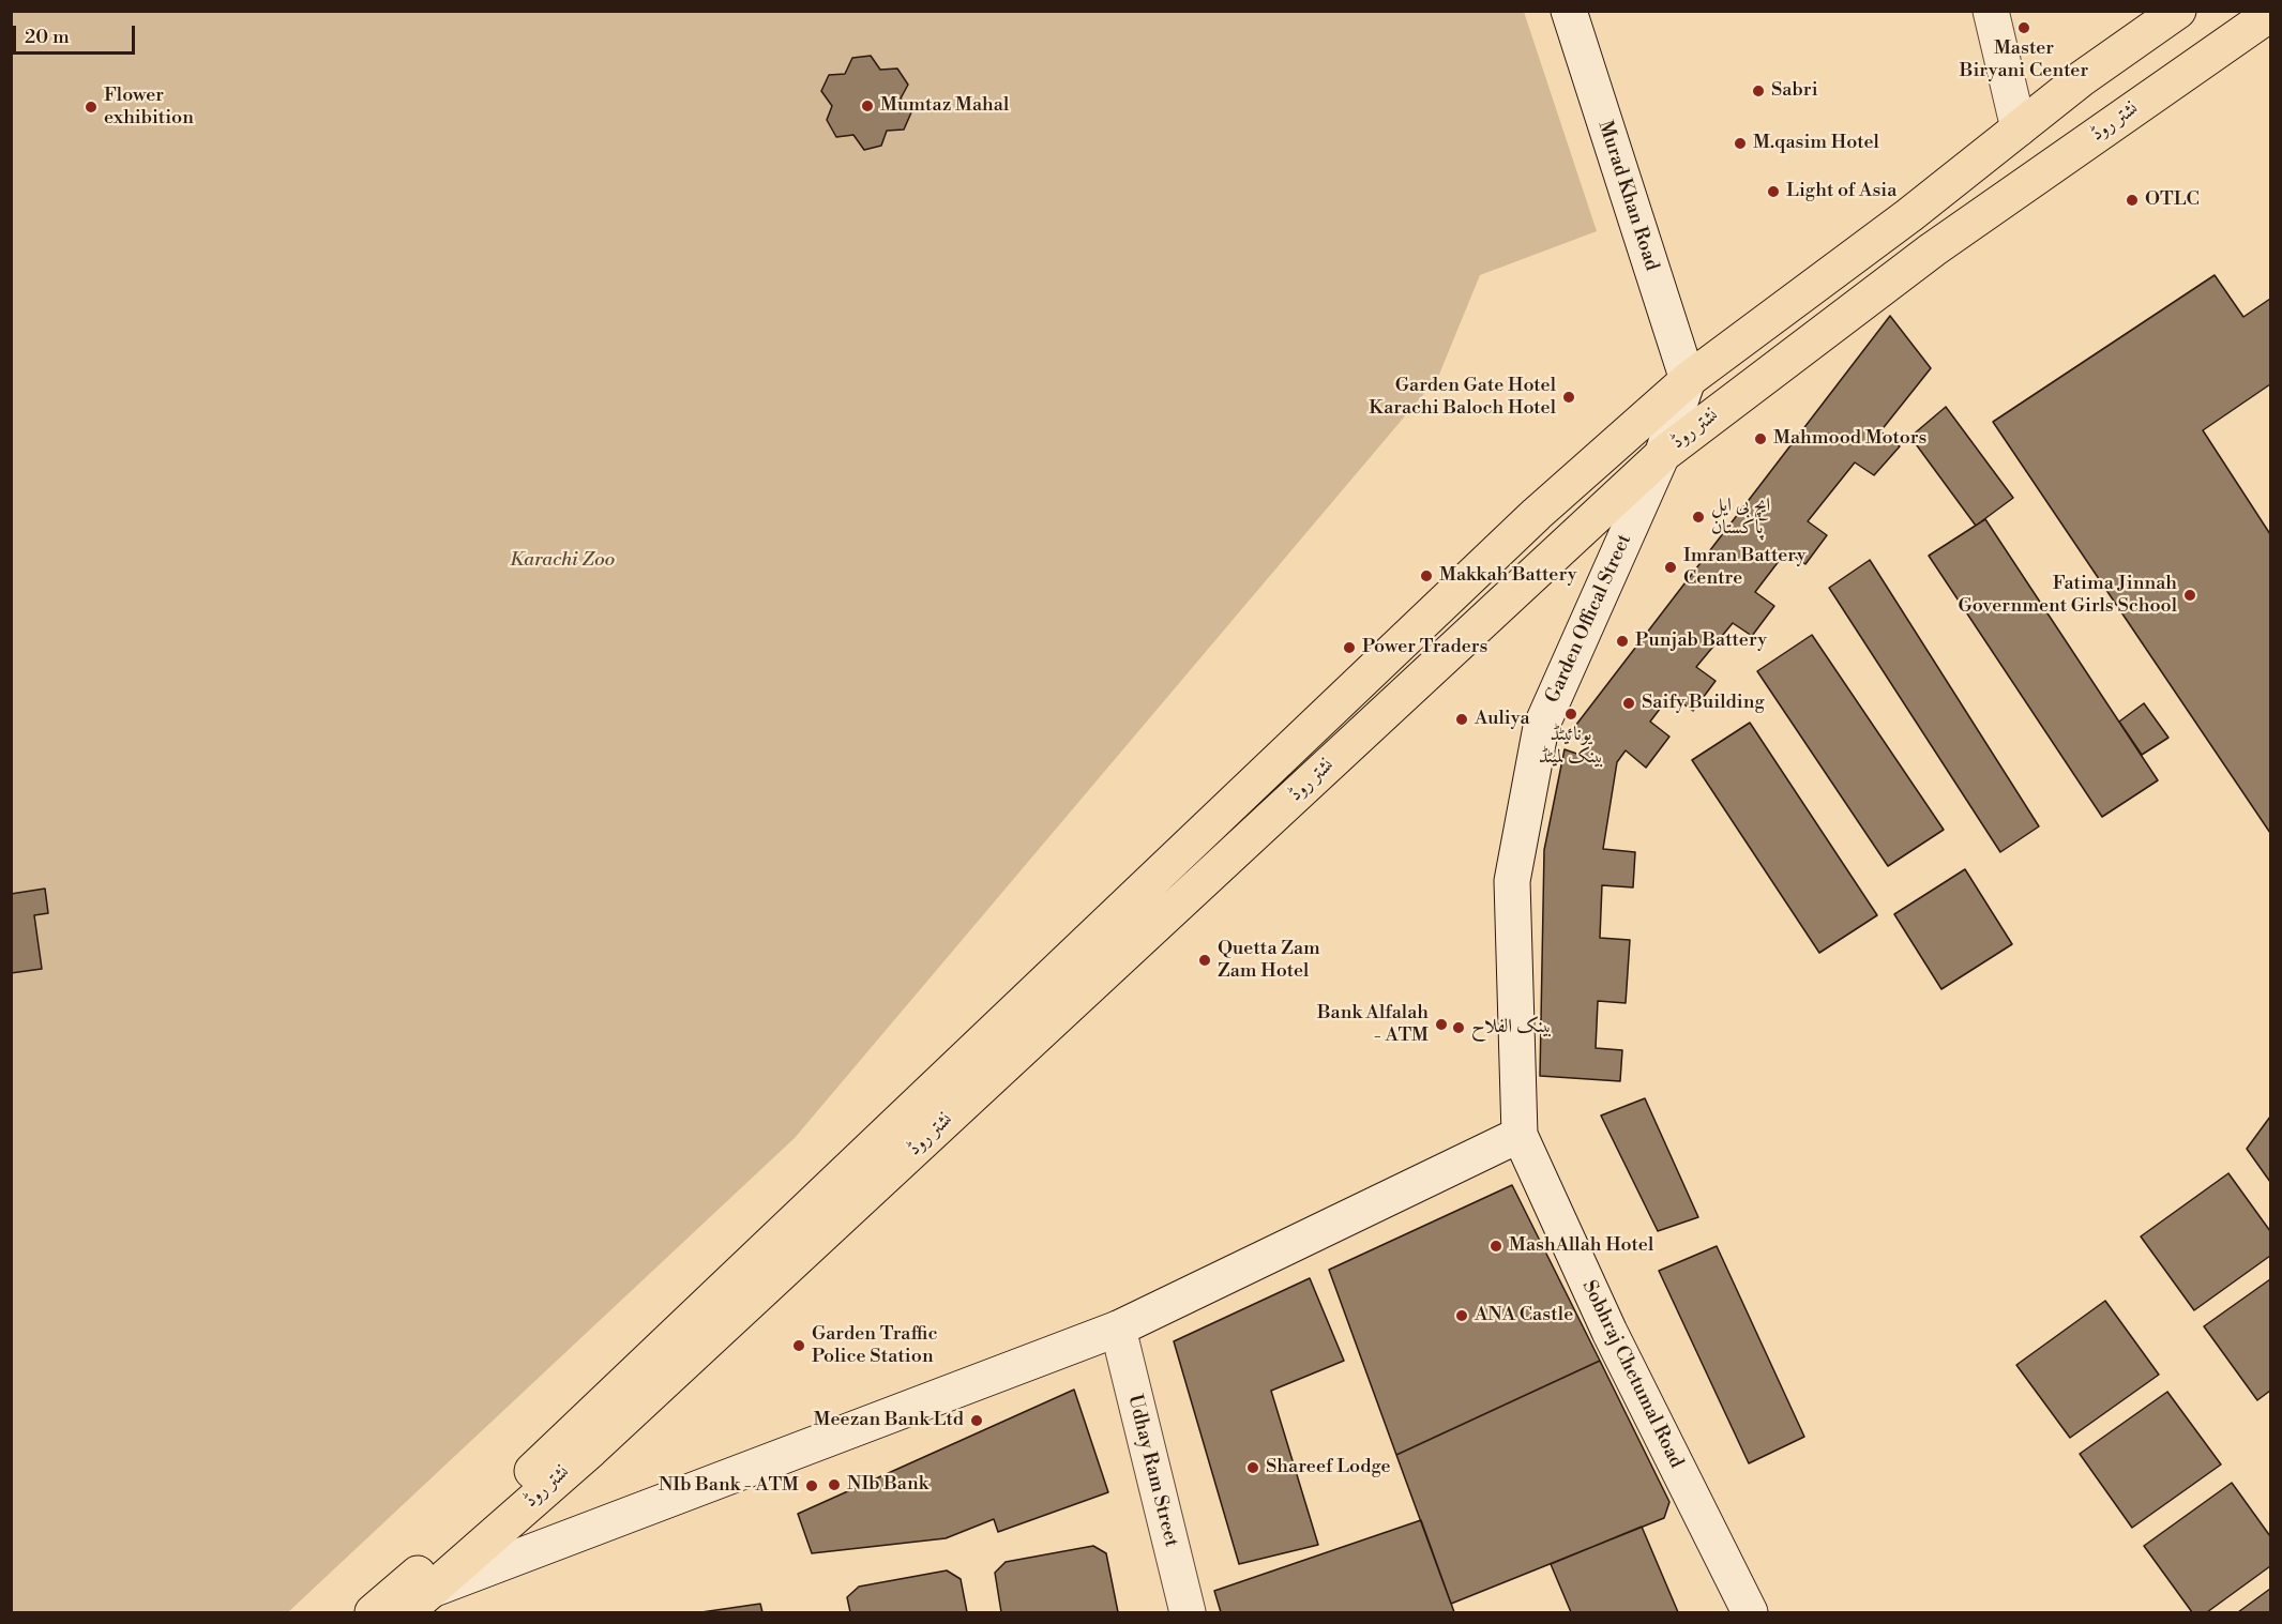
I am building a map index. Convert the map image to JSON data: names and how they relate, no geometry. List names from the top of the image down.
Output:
{
  "streets": {
    "main road": [
      "نشتر روڈ",
      "Murad Khan Road",
      "Garden Offical Street",
      "Sobhraj Chetumal Road",
      "Udhay Ram Street"
    ]
  },
  "crossings": [
    ["نشتر روڈ", "Murad Khan Road"],
    ["نشتر روڈ", "Garden Offical Street"],
    ["Murad Khan Road", "Garden Offical Street"],
    ["Garden Offical Street", "Sobhraj Chetumal Road"]
  ],
  "parks": ["Karachi Zoo"],
  "places": [
    "Master Biryani Center",
    "Sabri",
    "Mumtaz Mahal",
    "Flower exhibition",
    "M.qasim Hotel",
    "Light of Asia",
    "OTLC",
    "Garden Gate Hotel Karachi Baloch Hotel",
    "Mahmood Motors",
    "ایچ بی ایل پاکستان",
    "Imran Battery Centre",
    "Makkah Battery",
    "Fatima Jinnah Government Girls School",
    "Punjab Battery",
    "Power Traders",
    "Saify Building",
    "یونائیٹڈ بینک لمیٹڈ",
    "Auliya",
    "Quetta Zam Zam Hotel",
    "Bank Alfalah - ATM",
    "بینک الفلاح",
    "MashAllah Hotel",
    "ANA Castle",
    "Garden Traffic Police Station",
    "Meezan Bank Ltd",
    "Shareef Lodge",
    "NIb Bank",
    "NIb Bank - ATM"
  ],
  "scale_bar": "20 m"
}
